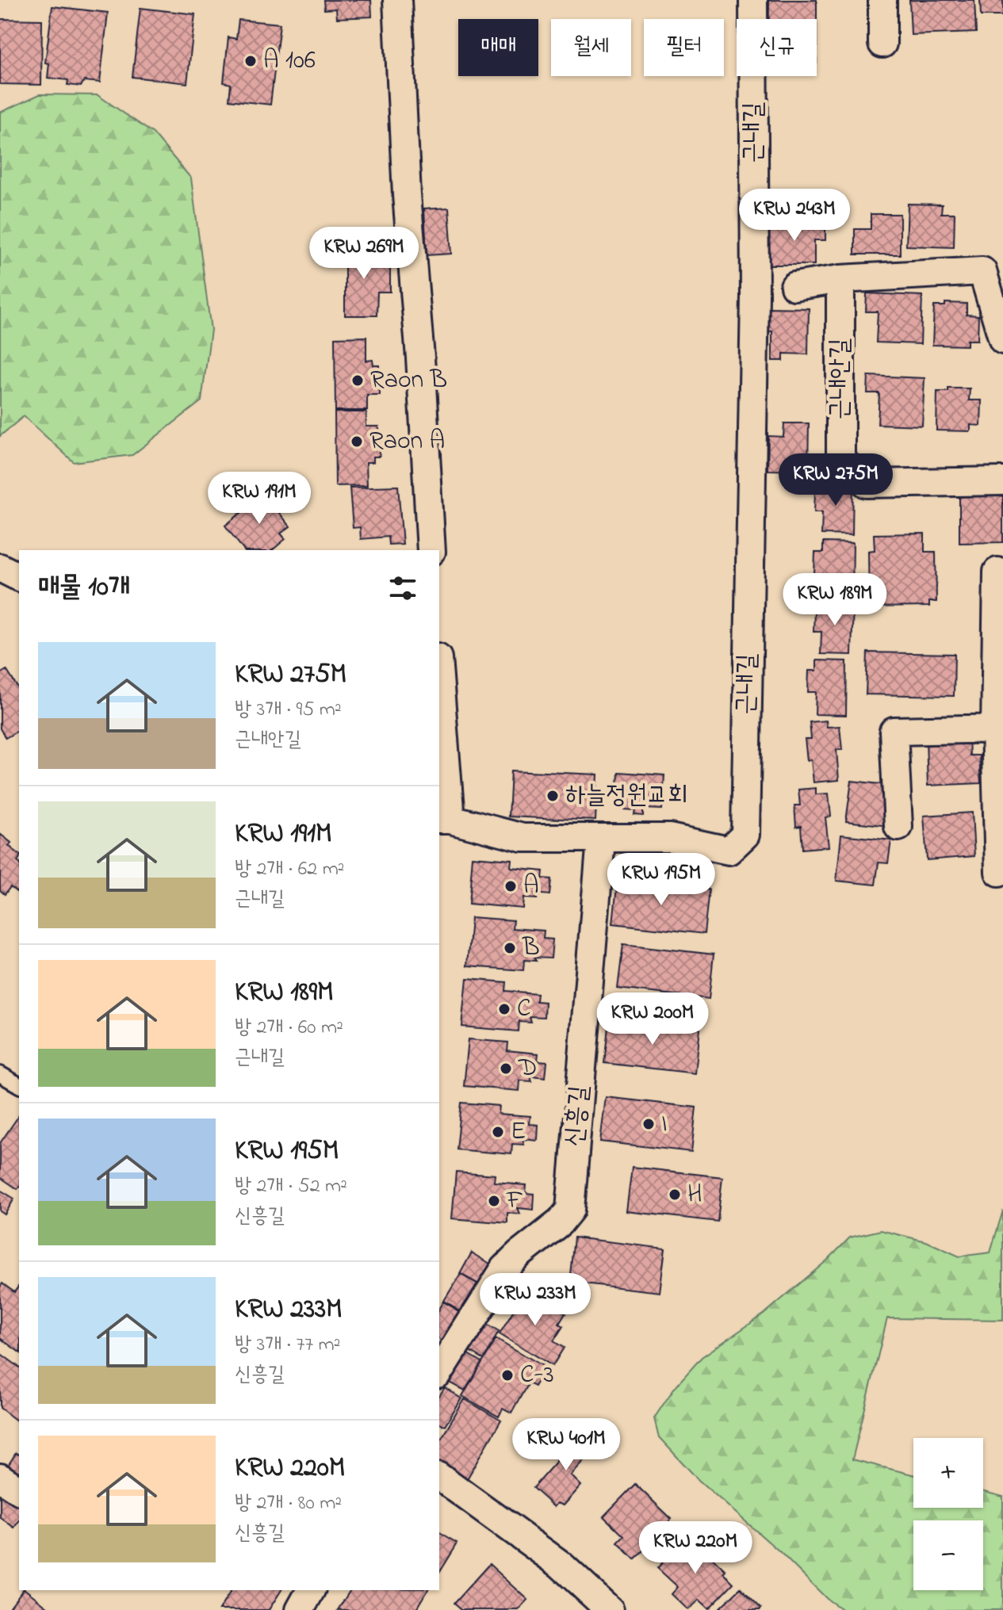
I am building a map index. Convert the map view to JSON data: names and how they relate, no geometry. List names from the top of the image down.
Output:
{
  "streets": {
    "street": ["근내길", "근내안길", "신흥길"]
  },
  "crossings": [
    ["근내길", "신흥길"]
  ],
  "places": [
    "A 106",
    "Raon B",
    "Raon A",
    "하늘정원교회",
    "A",
    "B",
    "C",
    "D",
    "I",
    "E",
    "H",
    "F",
    "C-3"
  ],
  "page": {
    "chip": [
      "매매",
      "월세",
      "필터",
      "신규"
    ],
    "price": [
      "KRW 243M",
      "KRW 269M",
      "KRW 275M",
      "KRW 191M",
      "KRW 189M",
      "KRW 195M",
      "KRW 200M",
      "KRW 233M",
      "KRW 401M",
      "KRW 220M"
    ],
    "heading": "매물 10개",
    "list": [
      {
        "name": "KRW 275M",
        "note": "방 3개 · 95 m² · 근내안길"
      },
      {
        "name": "KRW 191M",
        "note": "방 2개 · 62 m² · 근내길"
      },
      {
        "name": "KRW 189M",
        "note": "방 2개 · 60 m² · 근내길"
      },
      {
        "name": "KRW 195M",
        "note": "방 2개 · 52 m² · 신흥길"
      },
      {
        "name": "KRW 233M",
        "note": "방 3개 · 77 m² · 신흥길"
      },
      {
        "name": "KRW 220M",
        "note": "방 2개 · 80 m² · 신흥길"
      }
    ],
    "map_buttons": ["+", "−"]
  }
}
